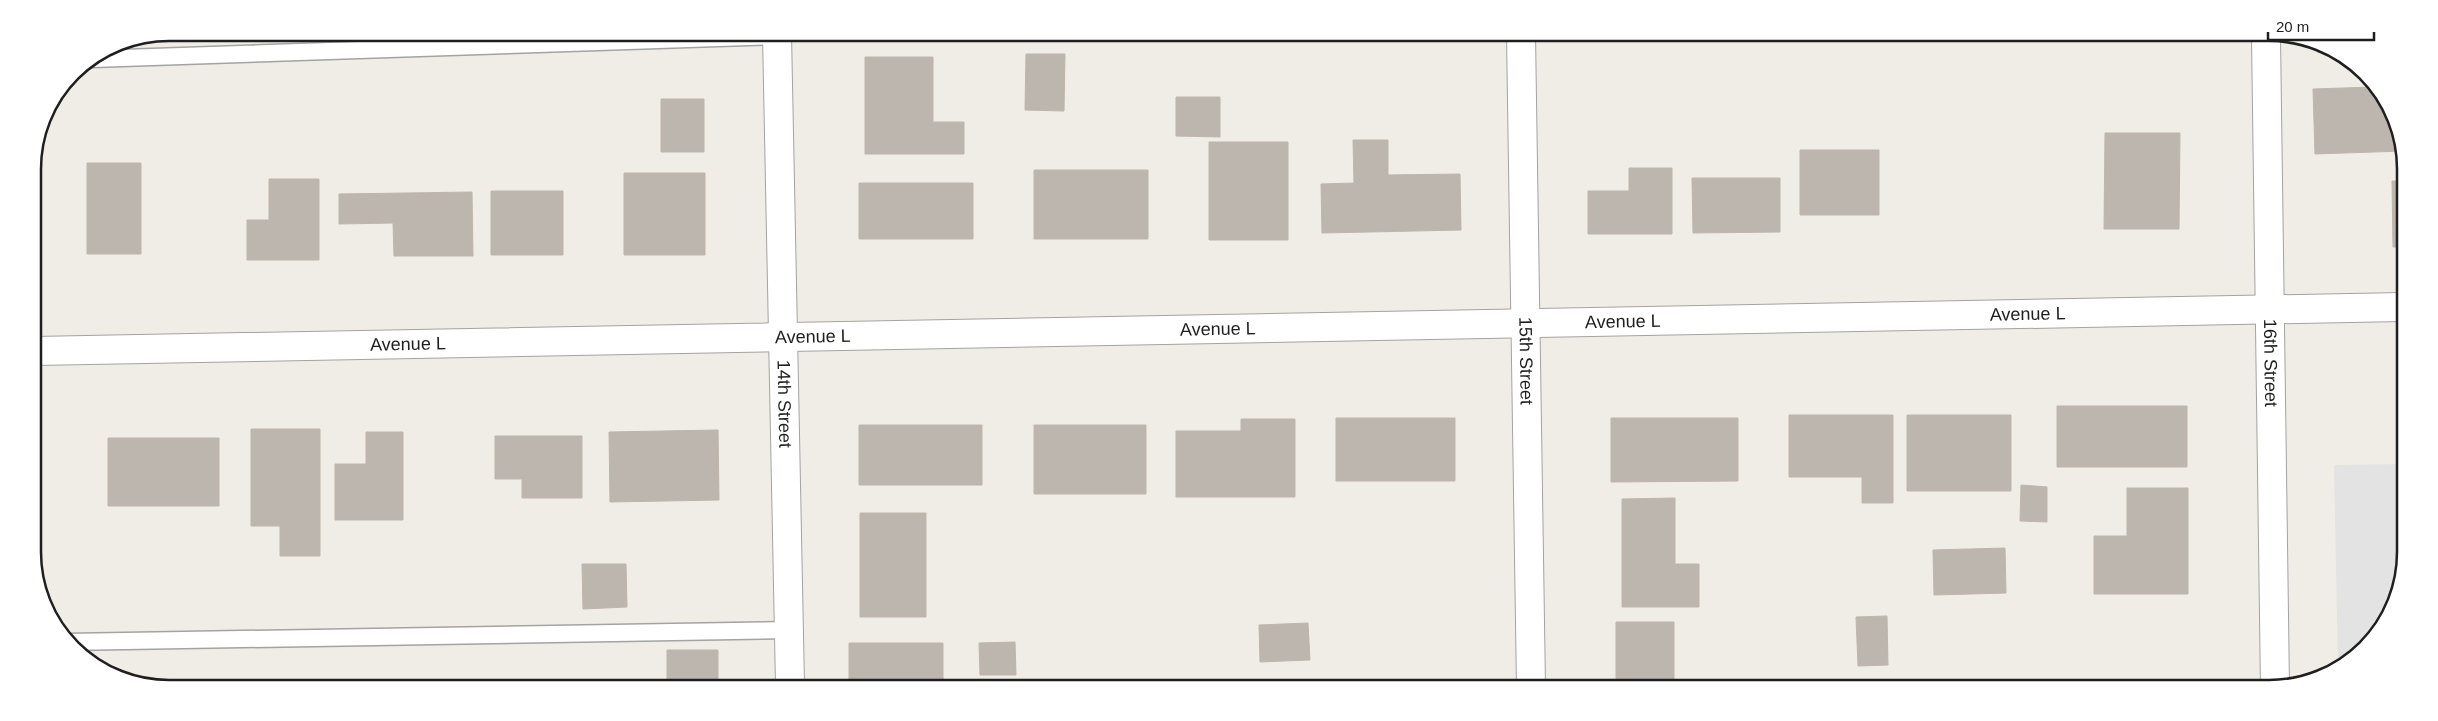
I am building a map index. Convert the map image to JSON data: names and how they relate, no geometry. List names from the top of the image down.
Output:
{
  "streets": {
    "street": [
      "Avenue L",
      "15th Street",
      "16th Street",
      "14th Street"
    ]
  },
  "crossings": [
    ["Avenue L", "15th Street"],
    ["Avenue L", "16th Street"],
    ["Avenue L", "14th Street"]
  ],
  "scale_bar": "20 m"
}
